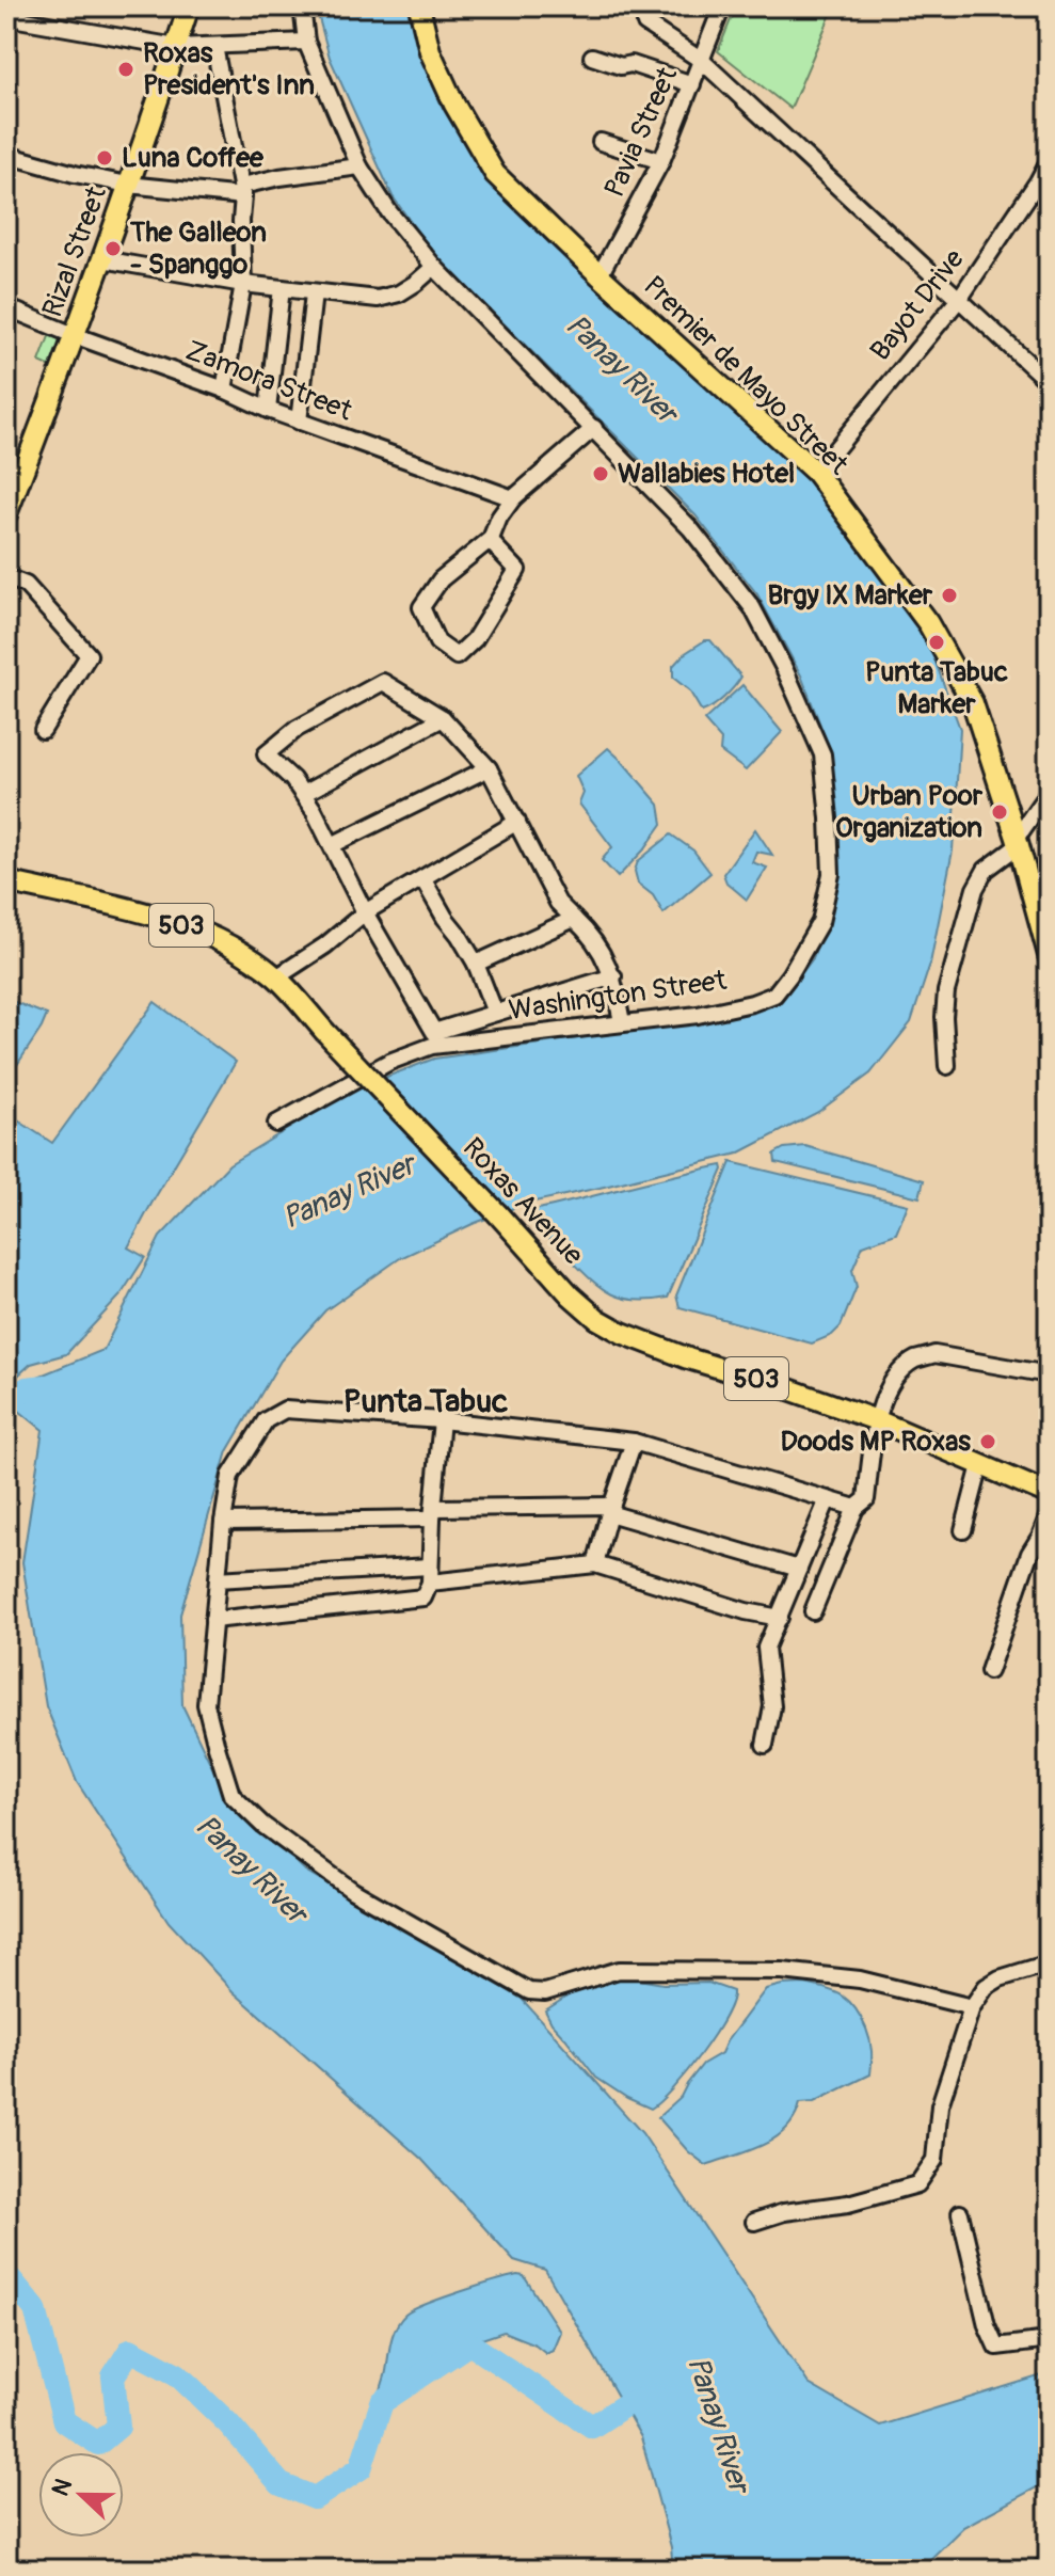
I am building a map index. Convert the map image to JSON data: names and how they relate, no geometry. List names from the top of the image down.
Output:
{
  "streets": {
    "main road": [
      "Rizal Street",
      "Premier de Mayo Street",
      "503",
      "Roxas Avenue"
    ],
    "street": [
      "Pavia Street",
      "Bayot Drive",
      "Zamora Street",
      "Washington Street"
    ]
  },
  "crossings": [
    ["Pavia Street", "Premier de Mayo Street"],
    ["Rizal Street", "Zamora Street"],
    ["Bayot Drive", "Premier de Mayo Street"]
  ],
  "districts": ["Punta Tabuc"],
  "water": ["Panay River"],
  "places": [
    "Roxas President's Inn",
    "Luna Coffee",
    "The Galleon - Spanggo",
    "Wallabies Hotel",
    "Brgy IX Marker",
    "Punta Tabuc Marker",
    "Urban Poor Organization",
    "Doods MP Roxas"
  ],
  "north": "left"
}
